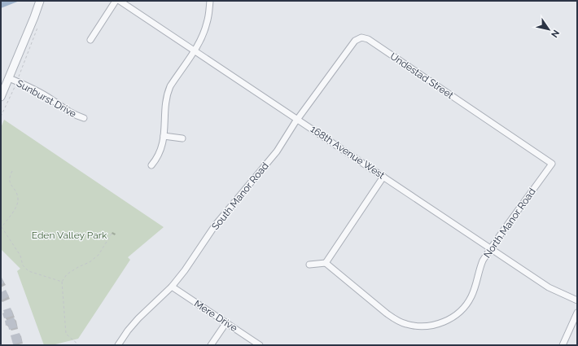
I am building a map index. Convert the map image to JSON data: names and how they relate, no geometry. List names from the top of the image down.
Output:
{
  "streets": {
    "street": [
      "Undestad Street",
      "Sunburst Drive",
      "168th Avenue West",
      "South Manor Road",
      "North Manor Road",
      "Mere Drive"
    ]
  },
  "crossings": [
    ["Undestad Street", "South Manor Road"],
    ["Undestad Street", "North Manor Road"],
    ["168th Avenue West", "South Manor Road"],
    ["168th Avenue West", "North Manor Road"],
    ["South Manor Road", "Mere Drive"]
  ],
  "parks": ["Eden Valley Park"],
  "north": "bottom right"
}
